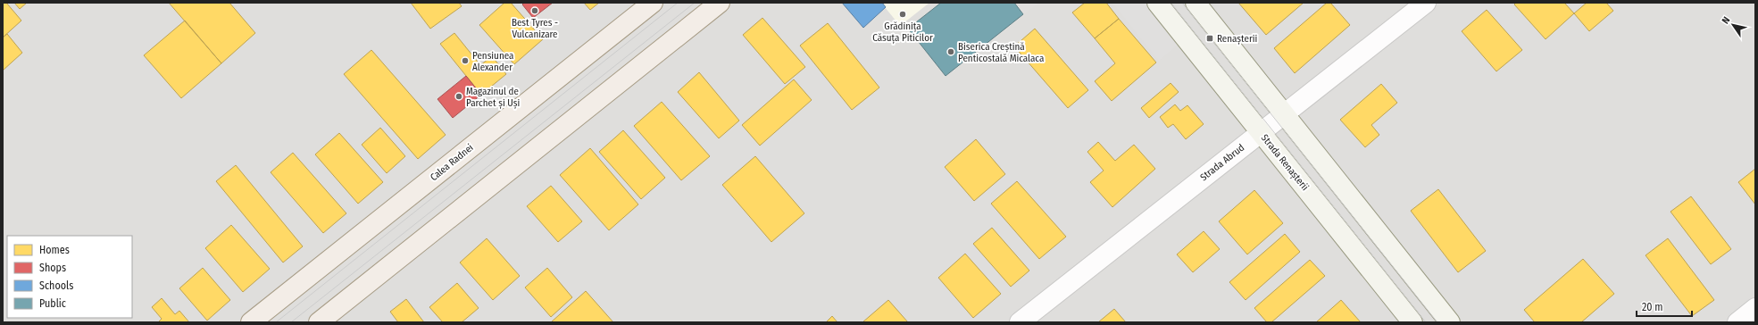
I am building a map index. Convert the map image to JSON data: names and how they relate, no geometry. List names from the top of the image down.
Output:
{
  "streets": {
    "main road": ["Calea Radnei"],
    "street": ["Strada Abrud", "Strada Renașterii"]
  },
  "crossings": [
    ["Strada Abrud", "Strada Renașterii"]
  ],
  "places": {
    "other": [
      "Best Tyres - Vulcanizare",
      "Grădinița Căsuța Piticilor",
      "Biserica Creștină Penticostală Micalaca",
      "Pensiunea Alexander",
      "Magazinul de Parchet și Uși"
    ],
    "transit": ["Renașterii"]
  },
  "legend": [
    "Homes",
    "Shops",
    "Schools",
    "Public"
  ],
  "scale_bar": "20 m",
  "north": "top left"
}
